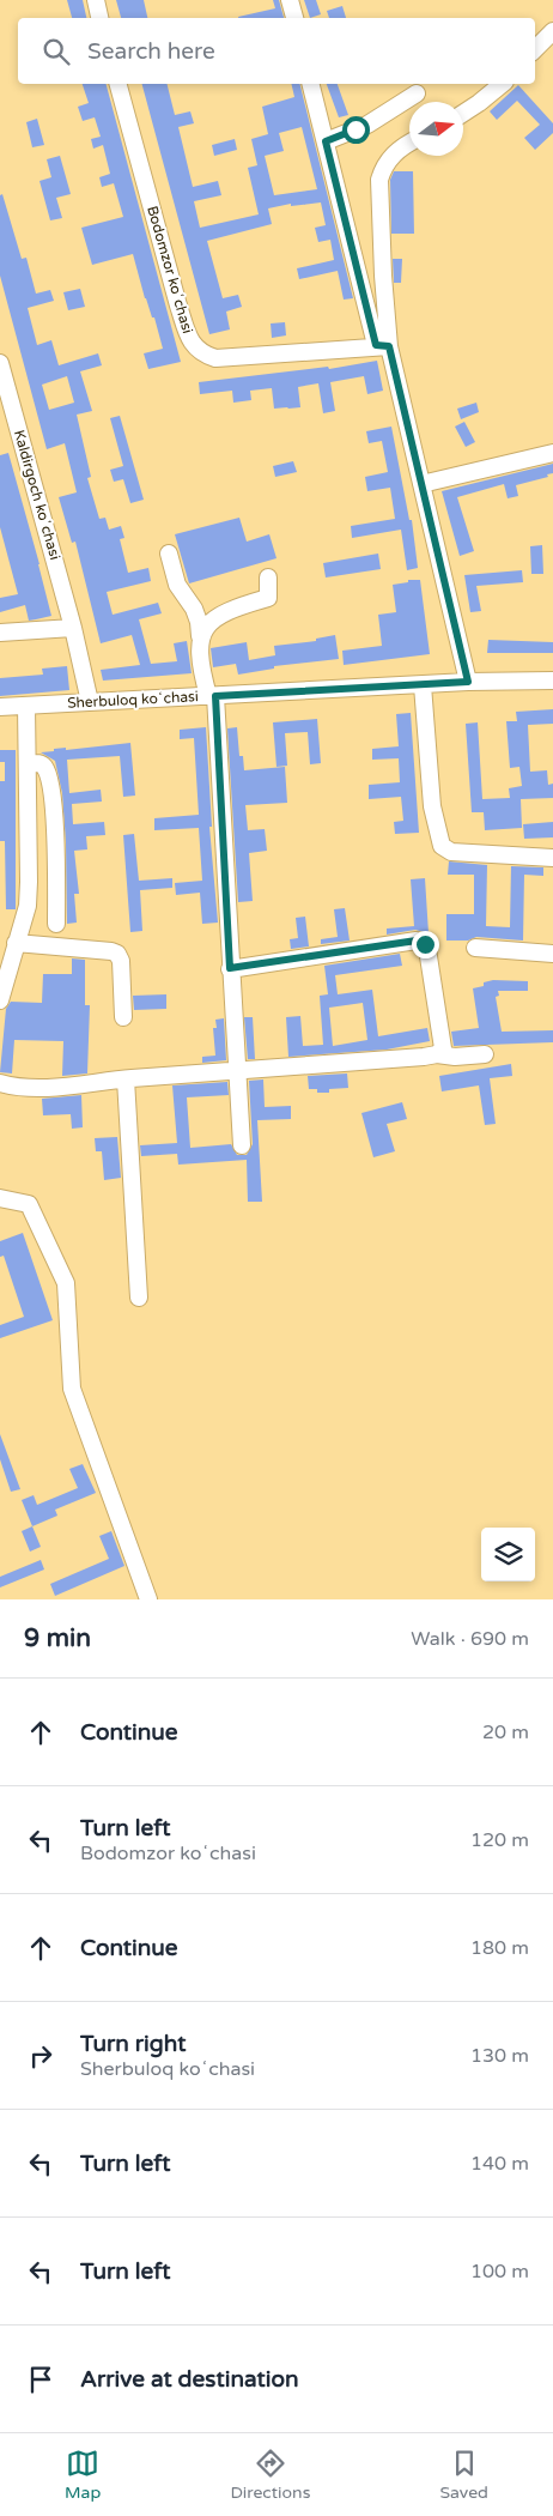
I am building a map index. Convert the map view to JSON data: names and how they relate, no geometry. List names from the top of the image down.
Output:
{
  "streets": {
    "street": ["Bodomzor koʻchasi", "Kaldirgoch koʻchasi", "Sherbuloq koʻchasi"]
  },
  "crossings": [
    ["Kaldirgoch koʻchasi", "Sherbuloq koʻchasi"]
  ],
  "north": "right",
  "page": {
    "search": "Search here",
    "heading": ["9 min", "Walk · 690 m"],
    "list": [
      ["Continue", "20 m"],
      ["Turn left", "Bodomzor koʻchasi", "120 m"],
      ["Continue", "180 m"],
      ["Turn right", "Sherbuloq koʻchasi", "130 m"],
      ["Turn left", "140 m"],
      ["Turn left", "100 m"],
      "Arrive at destination"
    ],
    "nav": ["Map", "Directions", "Saved"]
  }
}
